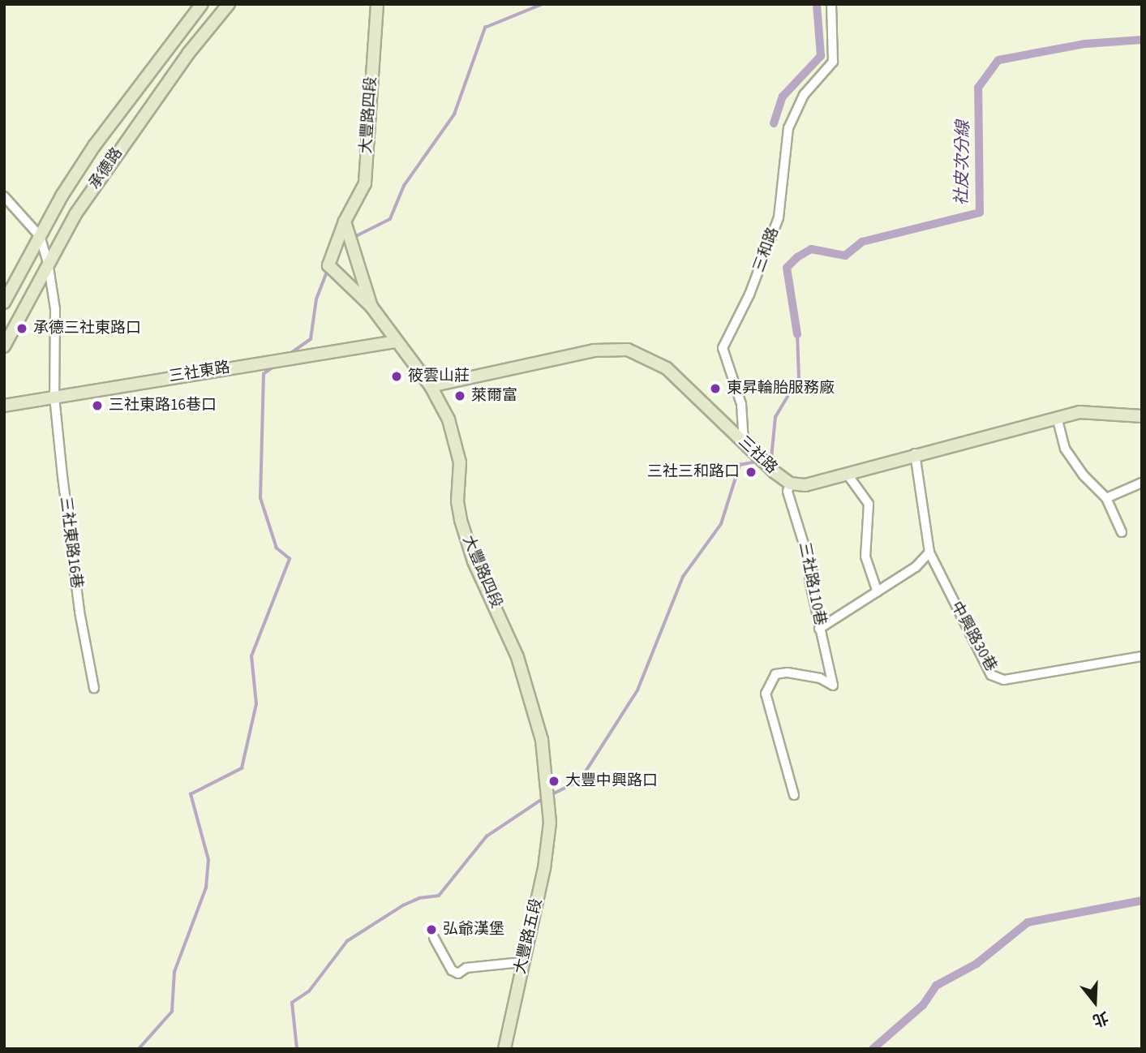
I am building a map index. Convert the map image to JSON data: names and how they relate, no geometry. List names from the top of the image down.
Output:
{
  "streets": {
    "street": [
      "大豐路四段",
      "承德路",
      "三和路",
      "三社東路",
      "三社路",
      "三社東路16巷",
      "三社路110巷",
      "中興路30巷",
      "大豐路五段"
    ]
  },
  "crossings": [
    ["大豐路四段", "三社東路"],
    ["大豐路四段", "三社路"],
    ["大豐路四段", "大豐路五段"],
    ["承德路", "三社東路16巷"],
    ["三和路", "三社路"],
    ["三社東路", "三社東路16巷"],
    ["三社路", "三社路110巷"],
    ["三社路", "中興路30巷"]
  ],
  "water": ["社皮次分線"],
  "places": [
    "承德三社東路口",
    "筱雲山莊",
    "東昇輪胎服務廠",
    "萊爾富",
    "三社東路16巷口",
    "三社三和路口",
    "大豐中興路口",
    "弘爺漢堡"
  ],
  "north": "bottom"
}
